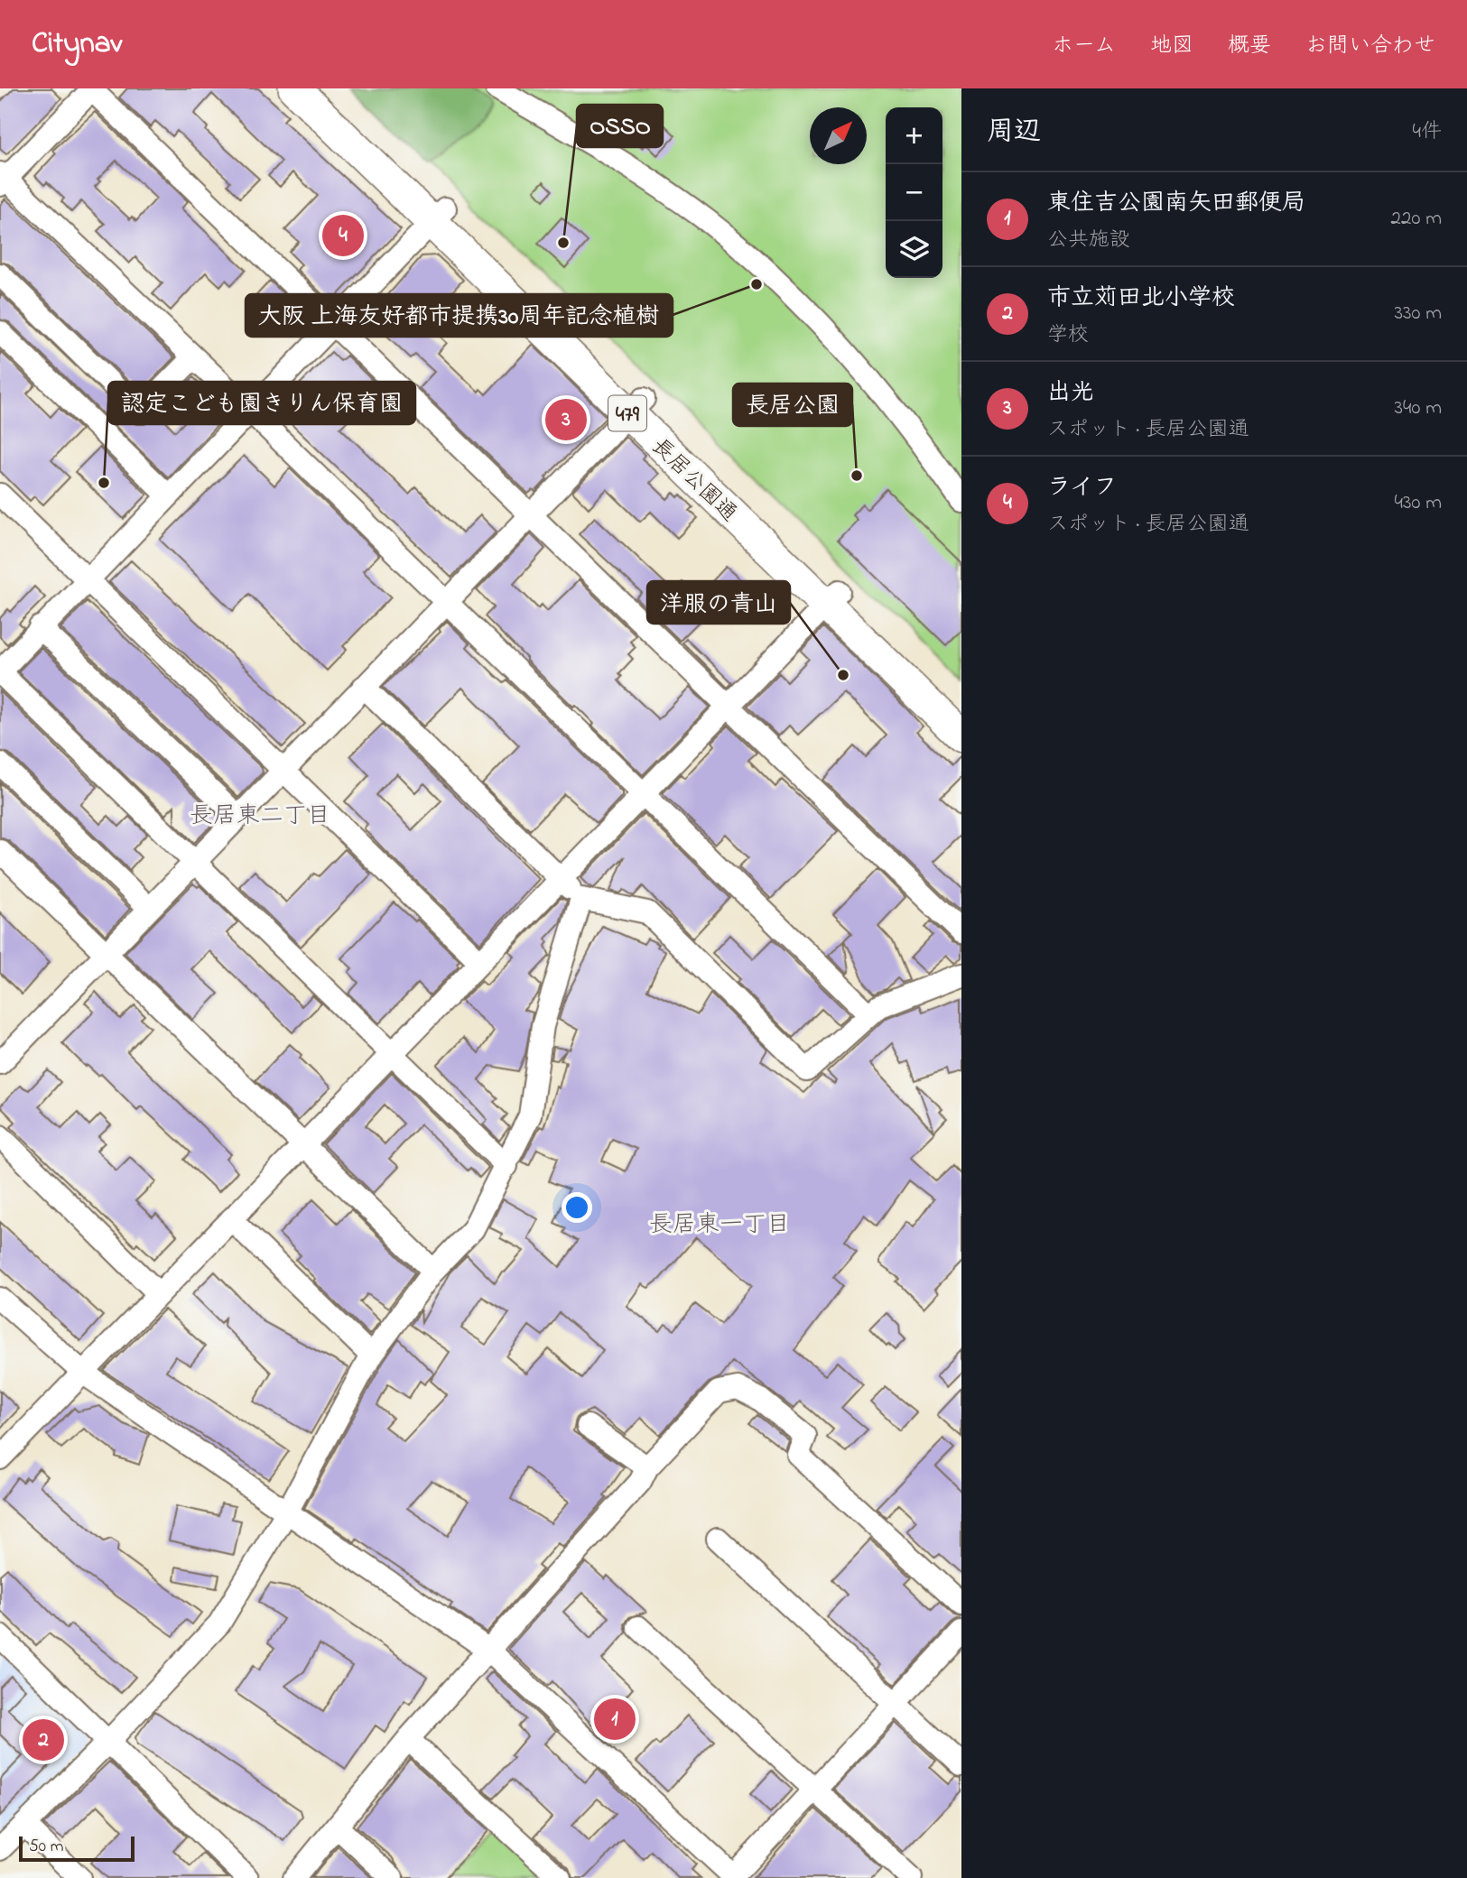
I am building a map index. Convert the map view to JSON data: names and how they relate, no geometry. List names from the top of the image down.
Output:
{
  "streets": {
    "highway": ["479", "長居公園通"]
  },
  "districts": ["長居東二丁目", "長居東一丁目"],
  "places": [
    "OSSO",
    "大阪 上海友好都市提携30周年記念植樹",
    "長居公園",
    "認定こども園きりん保育園",
    "洋服の青山"
  ],
  "scale_bar": "50 m",
  "north": "top right",
  "page": {
    "header": "Citynav",
    "nav": [
      "ホーム",
      "地図",
      "概要",
      "お問い合わせ"
    ],
    "heading": ["周辺", "4件"],
    "map_buttons": ["+", "−"],
    "list": [
      {
        "mark": "1",
        "name": "東住吉公園南矢田郵便局",
        "note": "公共施設",
        "value": "220 m"
      },
      {
        "mark": "2",
        "name": "市立苅田北小学校",
        "note": "学校",
        "value": "330 m"
      },
      {
        "mark": "3",
        "name": "出光",
        "note": "スポット · 長居公園通",
        "value": "340 m"
      },
      {
        "mark": "4",
        "name": "ライフ",
        "note": "スポット · 長居公園通",
        "value": "430 m"
      }
    ],
    "pins": [
      "4",
      "3",
      "1",
      "2"
    ],
    "scale": "50 m"
  }
}
